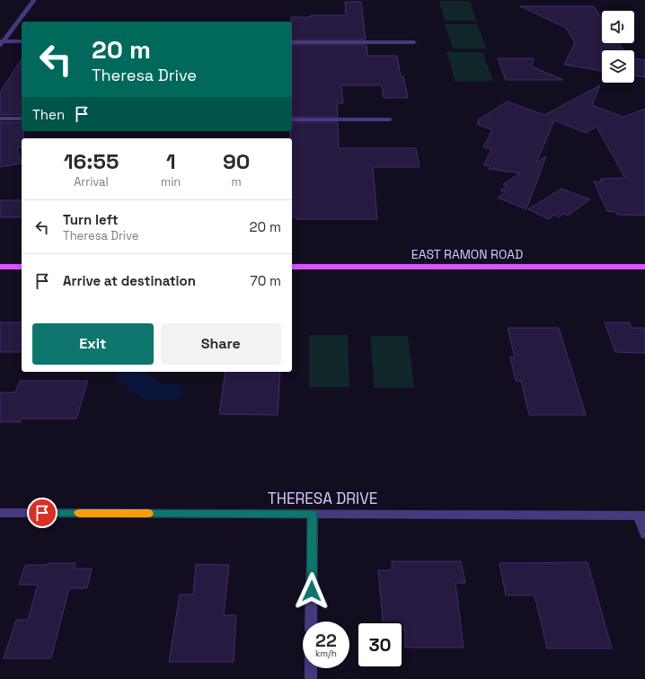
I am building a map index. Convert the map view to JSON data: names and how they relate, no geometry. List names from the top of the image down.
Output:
{
  "streets": {
    "main road": ["EAST RAMON ROAD"],
    "street": ["THERESA DRIVE"]
  },
  "page": {
    "turn": ["20 m", "Theresa Drive"],
    "then": "Then",
    "eta": [
      "16:55",
      "Arrival",
      "1",
      "min",
      "90",
      "m"
    ],
    "list": [
      {
        "name": "Turn left",
        "note": "Theresa Drive",
        "value": "20 m"
      },
      {
        "name": "Arrive at destination",
        "value": "70 m"
      }
    ],
    "buttons": ["Exit", "Share"],
    "speed": "22 km/h",
    "limit": "30"
  }
}
